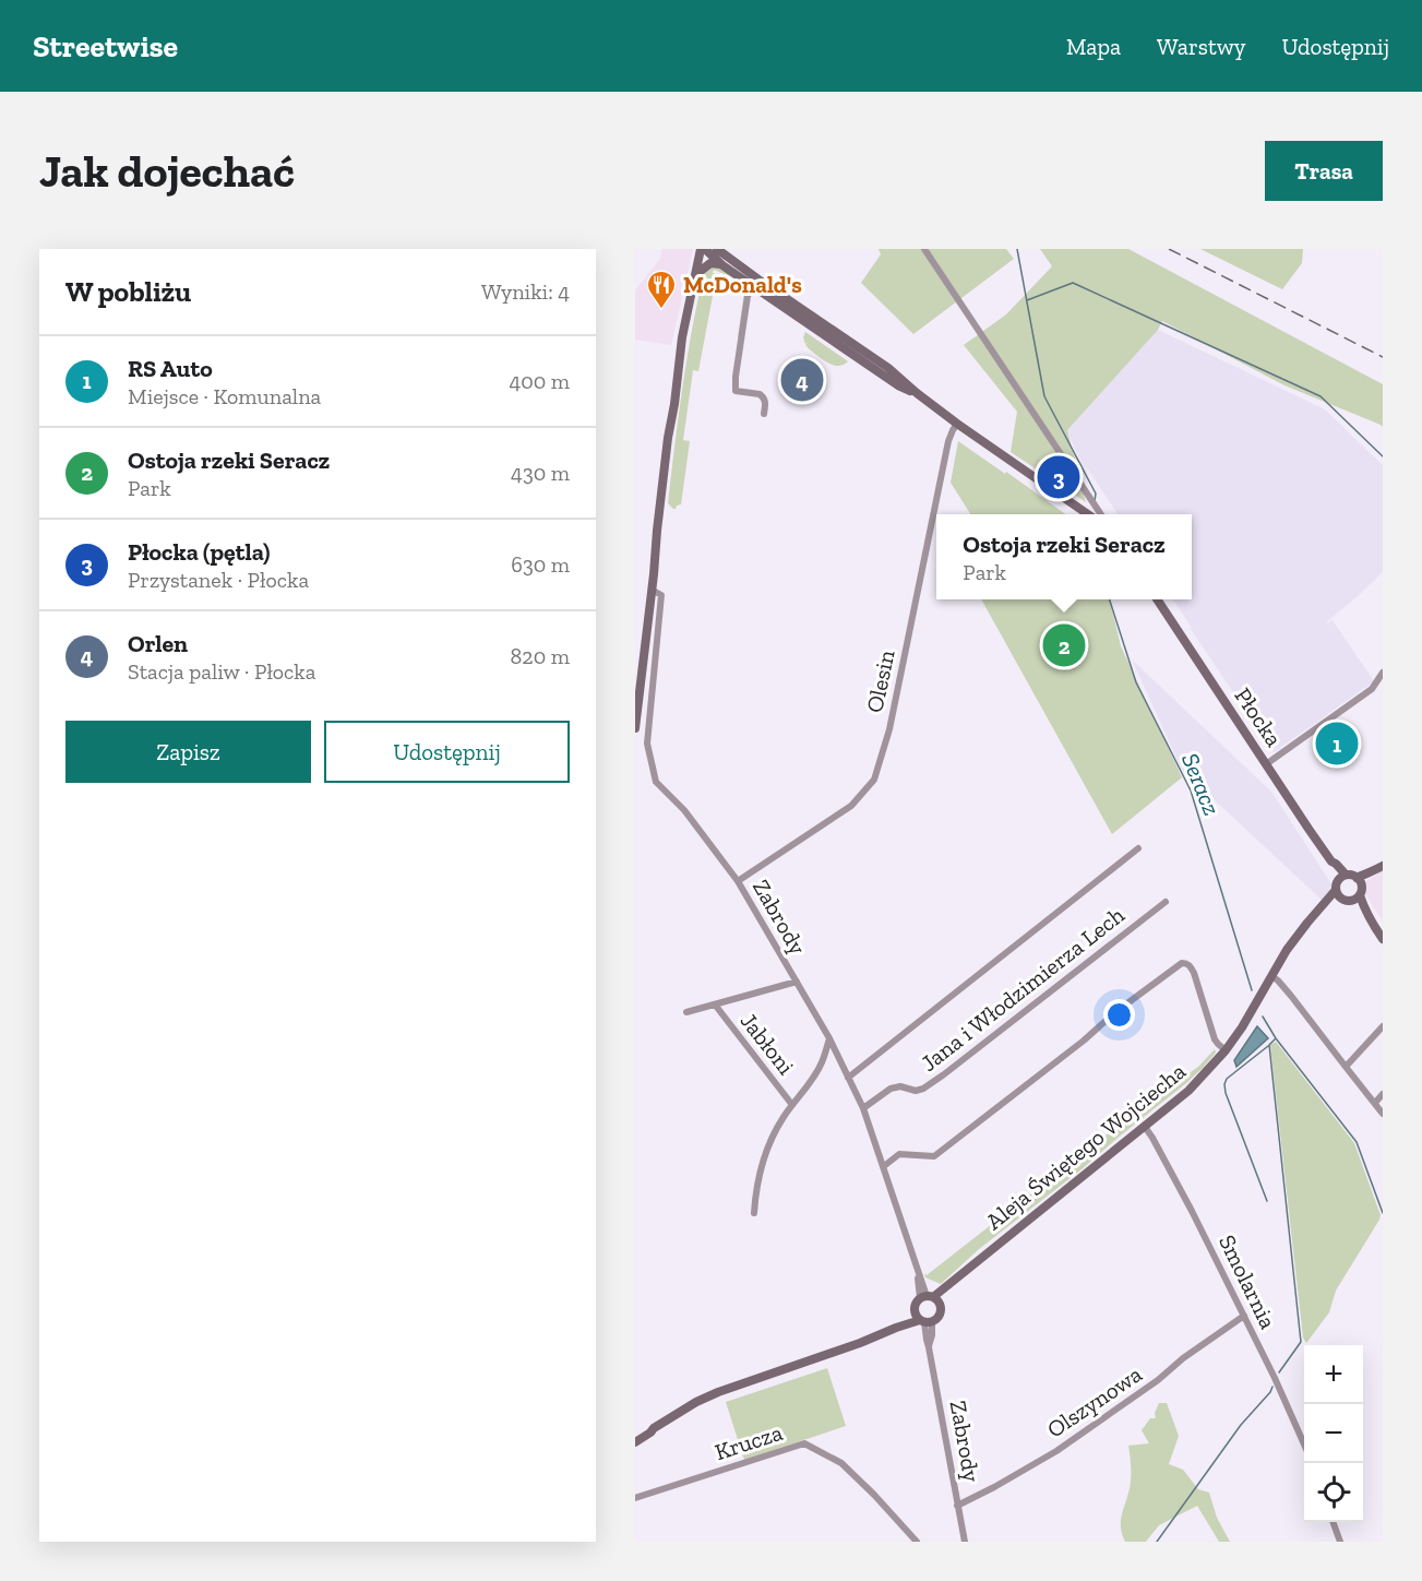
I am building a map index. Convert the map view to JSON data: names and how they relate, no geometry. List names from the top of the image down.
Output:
{
  "streets": {
    "street": [
      "Olesin",
      "Płocka",
      "Zabrody",
      "Jana i Włodzimierza Lech",
      "Jabłoni",
      "Aleja Świętego Wojciecha",
      "Smolarnia",
      "Olszynowa",
      "Krucza"
    ]
  },
  "crossings": [
    ["Olesin", "Zabrody"],
    ["Płocka", "Aleja Świętego Wojciecha"],
    ["Zabrody", "Jana i Włodzimierza Lech"],
    ["Zabrody", "Jabłoni"],
    ["Zabrody", "Aleja Świętego Wojciecha"],
    ["Zabrody", "Olszynowa"],
    ["Aleja Świętego Wojciecha", "Smolarnia"],
    ["Smolarnia", "Olszynowa"]
  ],
  "water": ["Seracz"],
  "places": {
    "restaurant": ["McDonald's"]
  },
  "page": {
    "header": "Streetwise",
    "nav": ["Mapa", "Warstwy", "Udostępnij"],
    "buttons": [
      "Trasa",
      ["Zapisz", "Udostępnij"]
    ],
    "title": "Jak dojechać",
    "heading": ["W pobliżu", "Wyniki: 4"],
    "list": [
      {
        "mark": "1",
        "name": "RS Auto",
        "note": "Miejsce · Komunalna",
        "value": "400 m"
      },
      {
        "mark": "2",
        "name": "Ostoja rzeki Seracz",
        "note": "Park",
        "value": "430 m"
      },
      {
        "mark": "3",
        "name": "Płocka (pętla)",
        "note": "Przystanek · Płocka",
        "value": "630 m"
      },
      {
        "mark": "4",
        "name": "Orlen",
        "note": "Stacja paliw · Płocka",
        "value": "820 m"
      }
    ],
    "pins": [
      "4",
      "3",
      "2",
      "1"
    ],
    "popup": ["Ostoja rzeki Seracz", "Park"],
    "map_buttons": ["+", "−"]
  }
}
